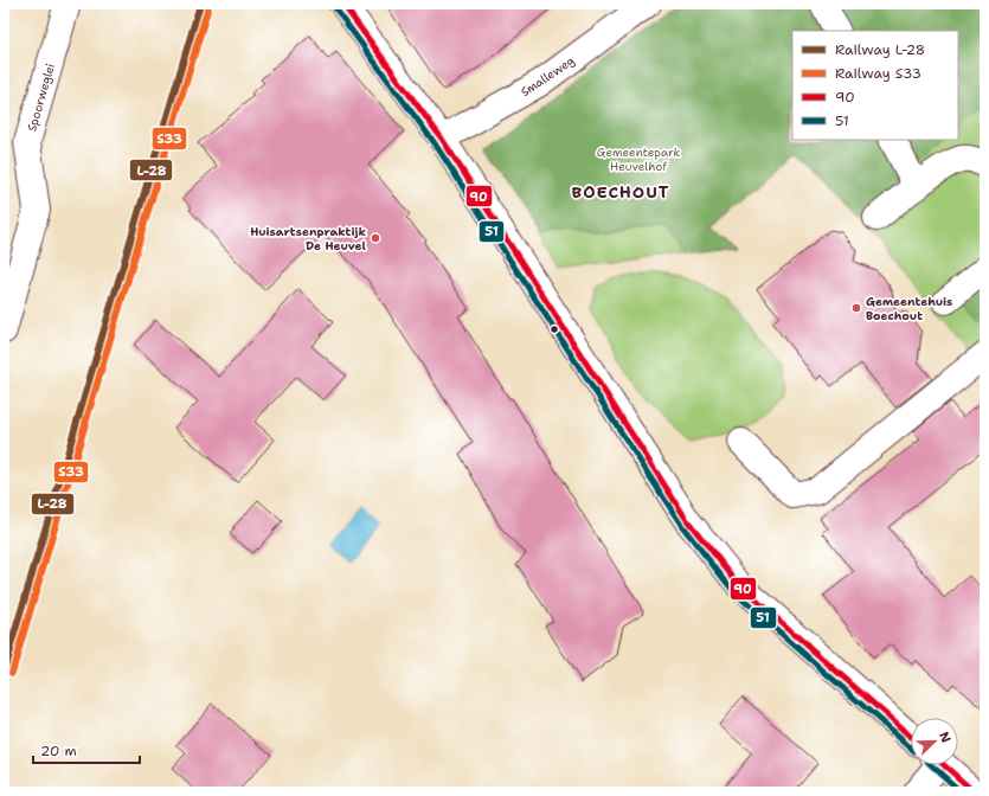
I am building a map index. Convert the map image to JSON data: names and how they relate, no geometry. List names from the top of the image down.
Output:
{
  "streets": {
    "street": ["Smalleweg", "Spoorweglei"]
  },
  "districts": ["BOECHOUT"],
  "parks": ["Gemeentepark Heuvelhof"],
  "places": ["Huisartsenpraktijk De Heuvel", "Gemeentehuis Boechout"],
  "lines": [
    "rail line L-28",
    "transit line 90",
    "rail line S33",
    "transit line 51"
  ],
  "legend": [
    "Railway L-28",
    "Railway S33",
    "90",
    "51"
  ],
  "scale_bar": "20 m",
  "north": "top right"
}
